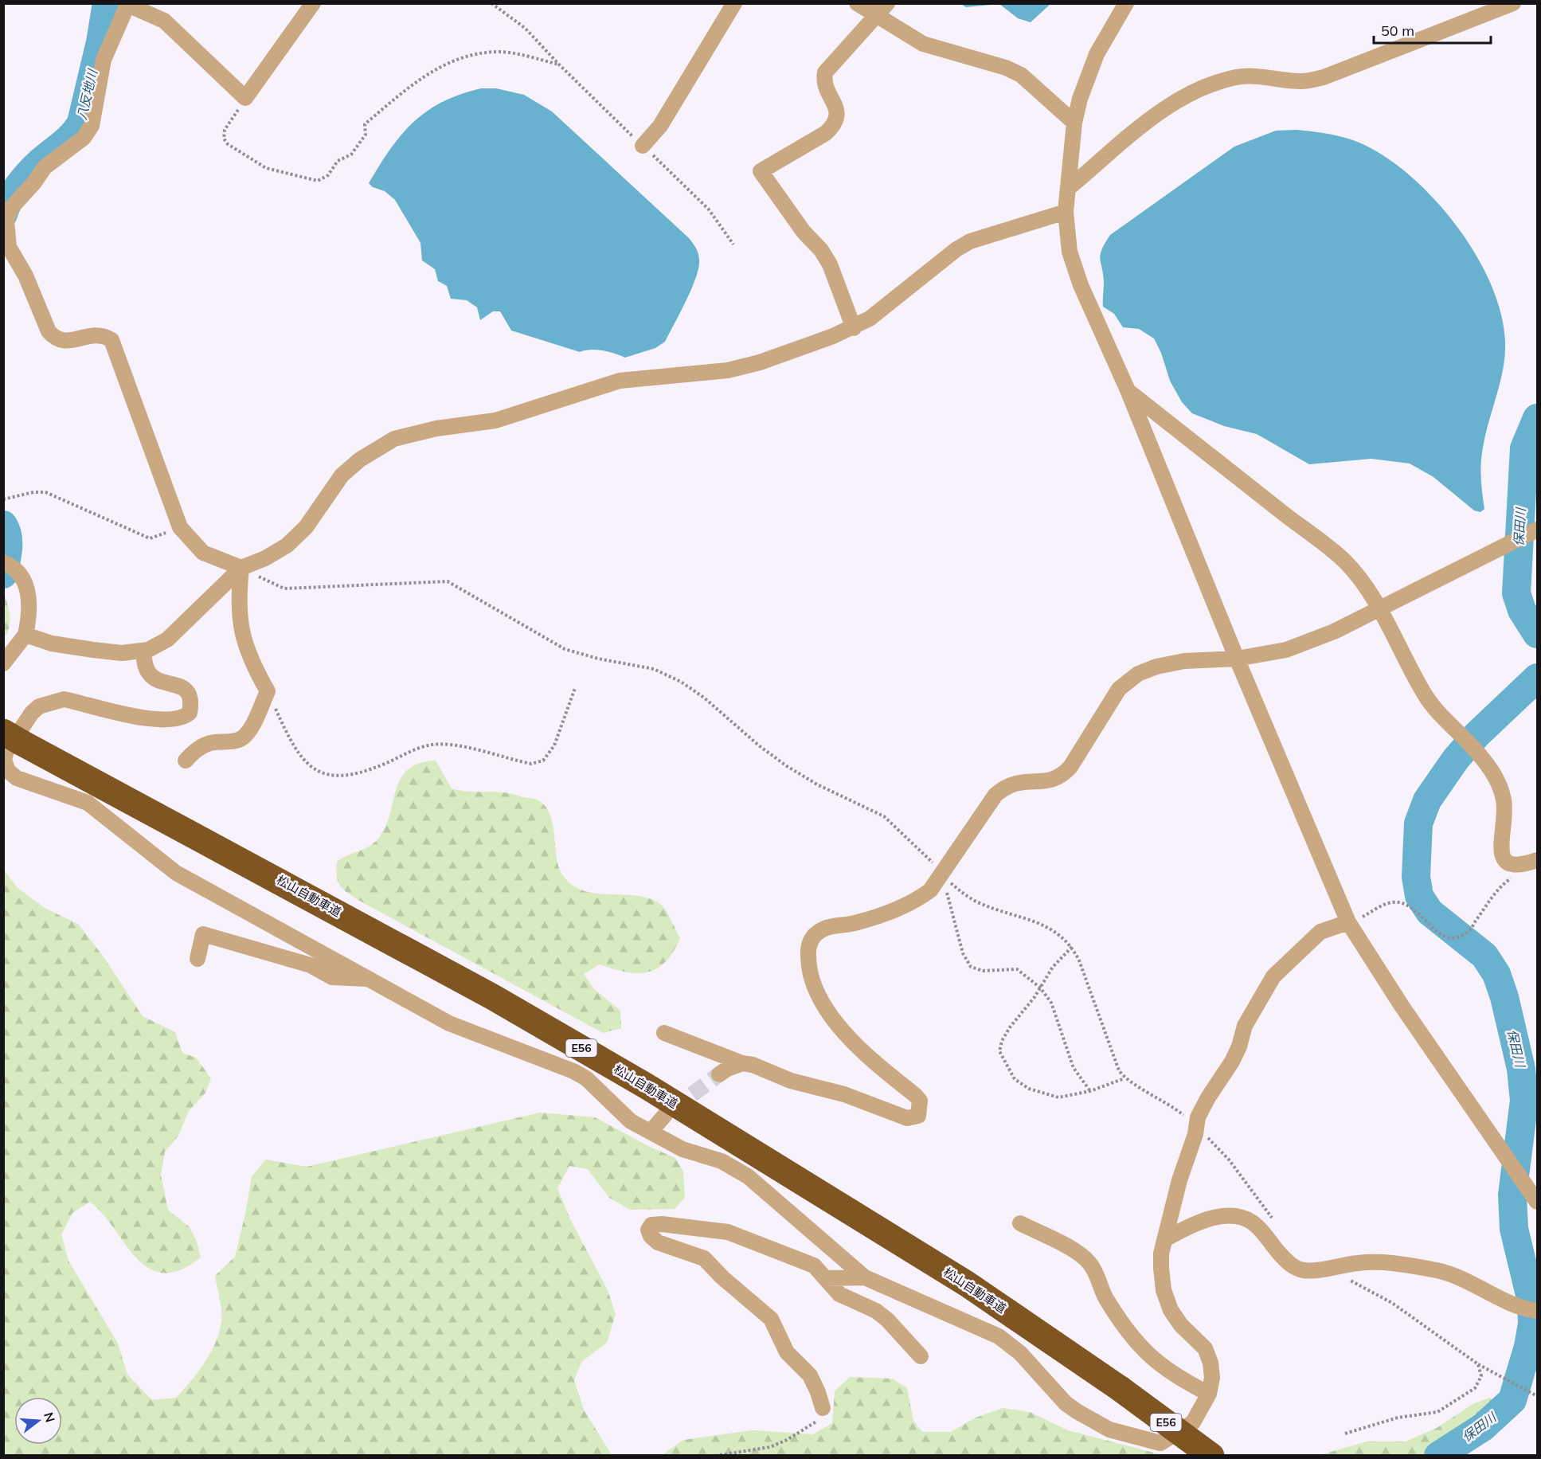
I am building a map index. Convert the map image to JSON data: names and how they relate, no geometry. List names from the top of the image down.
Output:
{
  "streets": {
    "highway": ["松山自動車道", "E56"]
  },
  "water": ["八反地川", "保田川"],
  "scale_bar": "50 m",
  "north": "right"
}
